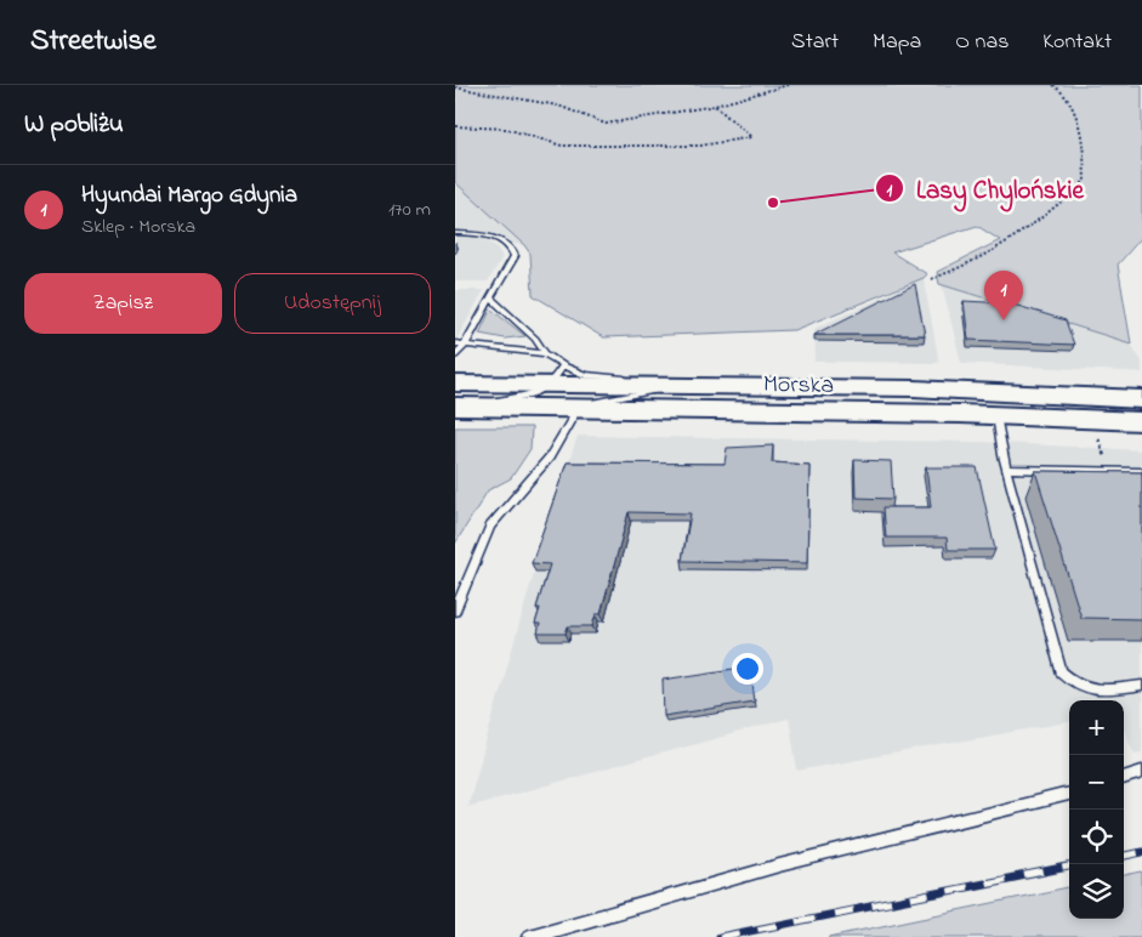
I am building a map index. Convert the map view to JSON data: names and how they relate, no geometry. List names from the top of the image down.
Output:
{
  "streets": {
    "main road": ["Morska"]
  },
  "places": ["Lasy Chylońskie"],
  "page": {
    "header": "Streetwise",
    "nav": [
      "Start",
      "Mapa",
      "O nas",
      "Kontakt"
    ],
    "heading": "W pobliżu",
    "list": [
      {
        "mark": "1",
        "name": "Hyundai Margo Gdynia",
        "note": "Sklep · Morska",
        "value": "170 m"
      }
    ],
    "buttons": ["Zapisz", "Udostępnij"],
    "pins": "1",
    "map_buttons": ["+", "−"]
  }
}
